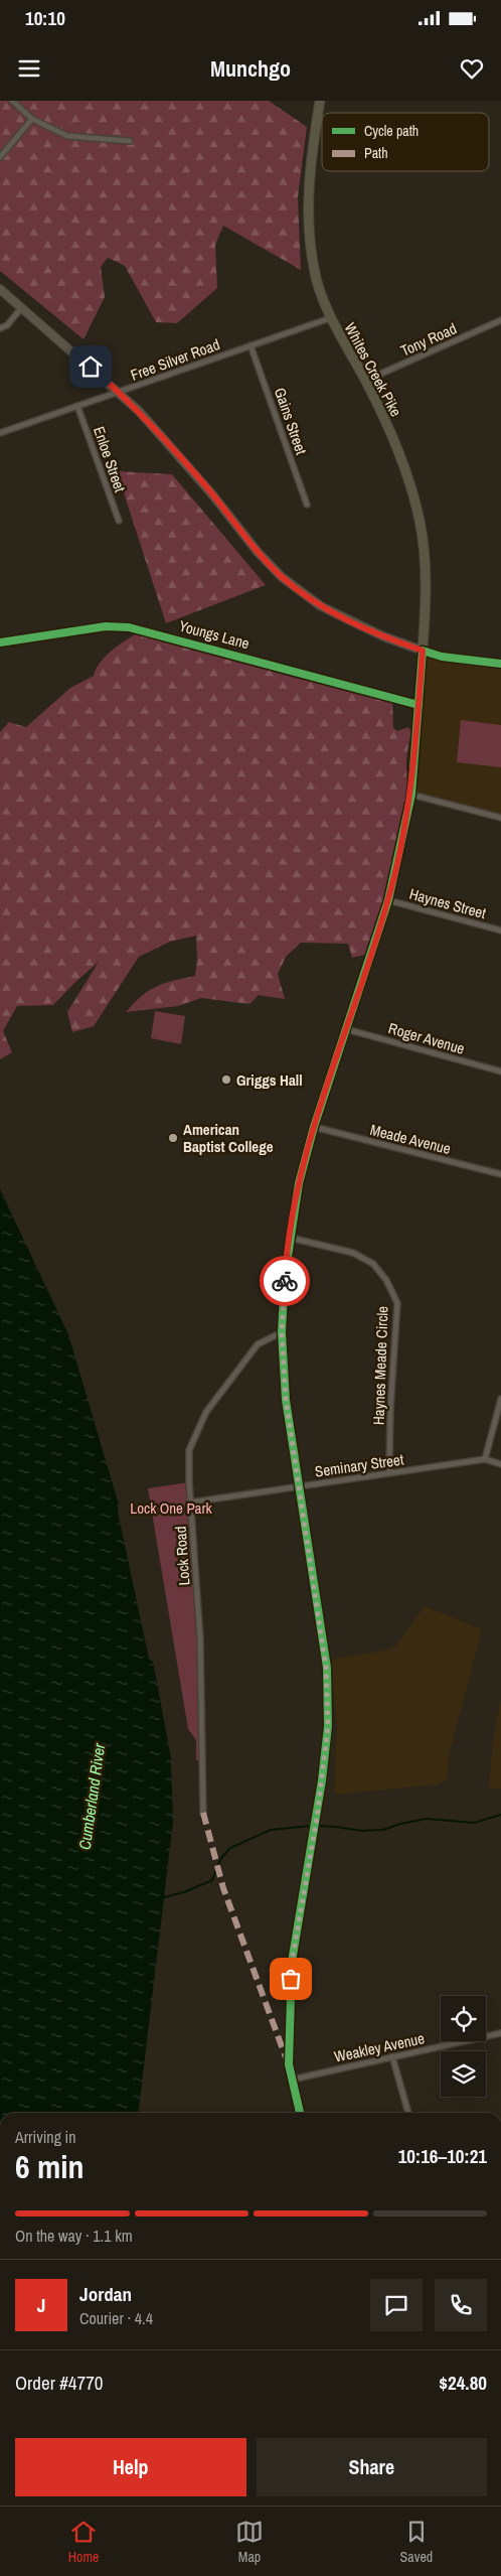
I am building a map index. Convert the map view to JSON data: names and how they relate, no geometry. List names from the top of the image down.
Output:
{
  "streets": {
    "main road": ["Whites Creek Pike"],
    "street": [
      "Tony Road",
      "Free Silver Road",
      "Gains Street",
      "Enloe Street",
      "Youngs Lane",
      "Haynes Street",
      "Roger Avenue",
      "Meade Avenue",
      "Haynes Meade Circle",
      "Seminary Street",
      "Lock Road",
      "Weakley Avenue"
    ]
  },
  "crossings": [
    ["Tony Road", "Whites Creek Pike"],
    ["Free Silver Road", "Whites Creek Pike"],
    ["Free Silver Road", "Gains Street"],
    ["Free Silver Road", "Enloe Street"],
    ["Haynes Meade Circle", "Seminary Street"],
    ["Seminary Street", "Lock Road"]
  ],
  "water": ["Cumberland River"],
  "parks": ["Lock One Park"],
  "places": ["Griggs Hall", "American Baptist College"],
  "legend": ["Cycle path", "Path"],
  "page": {
    "status": "10:10",
    "header": "Munchgo",
    "heading": ["6 min", "Arriving in", "10:16–10:21"],
    "panel": [
      "Jordan",
      "Courier · 4.4",
      "Order #4770",
      "$24.80"
    ],
    "bar": "On the way · 1.1 km",
    "round": "J",
    "buttons": ["Help", "Share"],
    "tabs": ["Home", "Map", "Saved"]
  }
}
